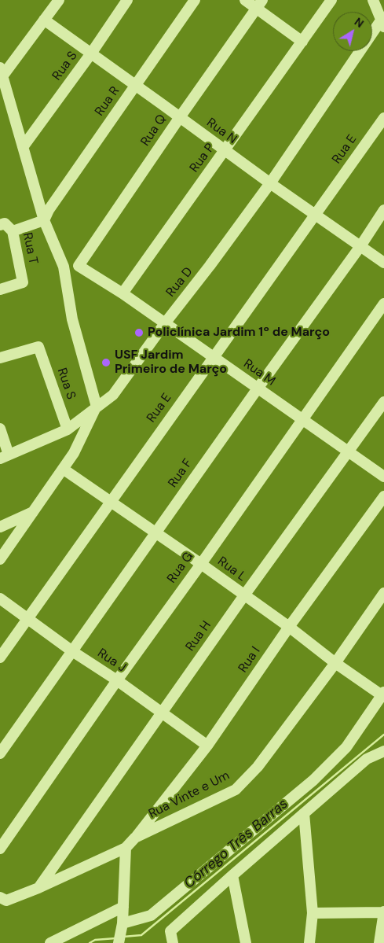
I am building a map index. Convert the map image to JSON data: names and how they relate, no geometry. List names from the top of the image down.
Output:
{
  "streets": {
    "street": [
      "Rua S",
      "Rua R",
      "Rua Q",
      "Rua N",
      "Rua E",
      "Rua P",
      "Rua T",
      "Rua D",
      "Rua M",
      "Rua F",
      "Rua G",
      "Rua L",
      "Rua H",
      "Rua I",
      "Rua J",
      "Rua Vinte e Um"
    ]
  },
  "crossings": [
    ["Rua S", "Rua N"],
    ["Rua R", "Rua N"],
    ["Rua Q", "Rua N"],
    ["Rua Q", "Rua M"],
    ["Rua N", "Rua E"],
    ["Rua N", "Rua P"],
    ["Rua N", "Rua D"],
    ["Rua N", "Rua F"],
    ["Rua E", "Rua M"],
    ["Rua E", "Rua L"],
    ["Rua E", "Rua J"],
    ["Rua P", "Rua M"],
    ["Rua D", "Rua M"],
    ["Rua D", "Rua L"],
    ["Rua M", "Rua F"],
    ["Rua M", "Rua G"],
    ["Rua M", "Rua H"],
    ["Rua F", "Rua L"],
    ["Rua F", "Rua J"],
    ["Rua G", "Rua L"],
    ["Rua G", "Rua J"],
    ["Rua L", "Rua H"],
    ["Rua L", "Rua I"],
    ["Rua L", "Rua Vinte e Um"],
    ["Rua H", "Rua J"],
    ["Rua H", "Rua Vinte e Um"],
    ["Rua I", "Rua J"],
    ["Rua I", "Rua Vinte e Um"]
  ],
  "water": ["Córrego Três Barras"],
  "places": ["Policlínica Jardim 1º de Março", "USF Jardim Primeiro de Março"],
  "north": "top right"
}
